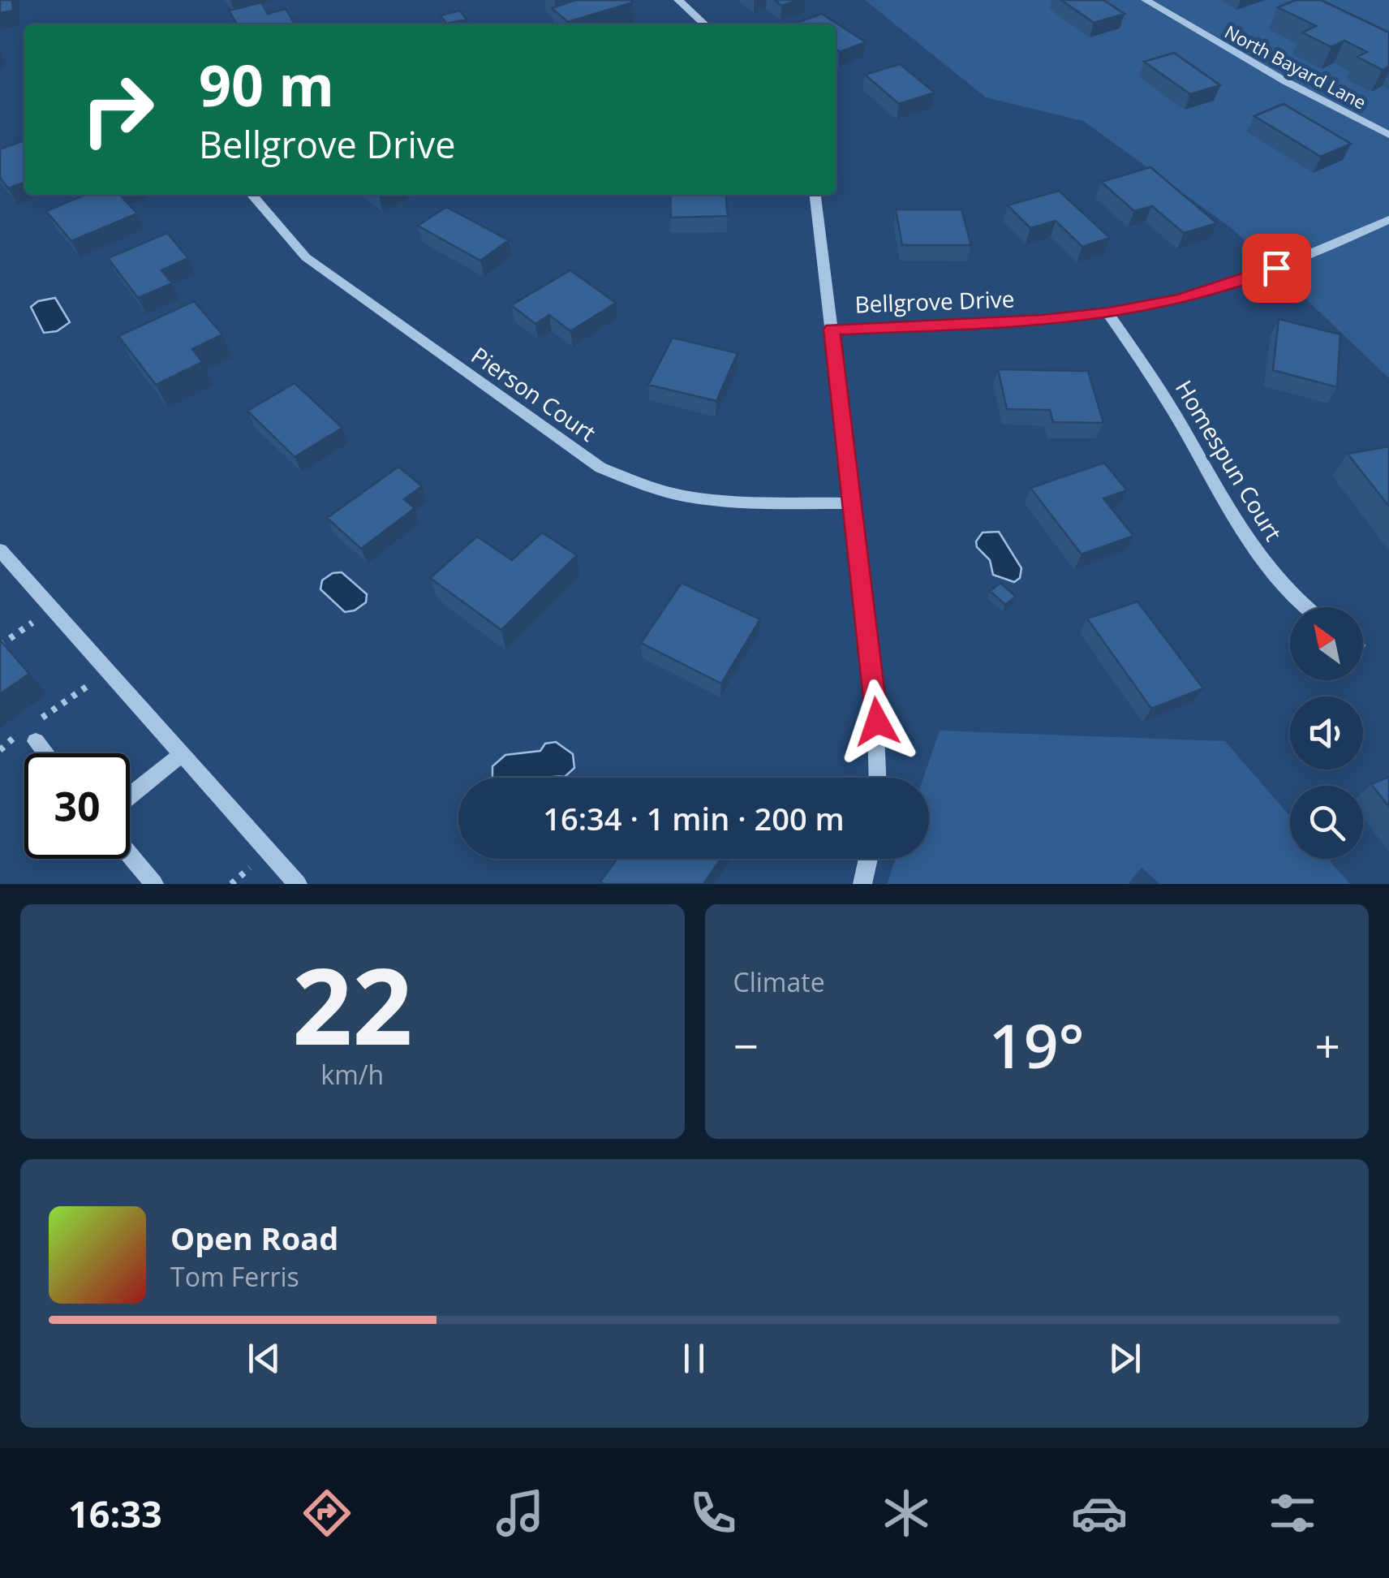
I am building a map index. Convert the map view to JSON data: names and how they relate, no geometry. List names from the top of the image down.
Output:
{
  "streets": {
    "street": [
      "North Bayard Lane",
      "Bellgrove Drive",
      "Pierson Court",
      "Homespun Court"
    ]
  },
  "crossings": [
    ["Bellgrove Drive", "Pierson Court"],
    ["Bellgrove Drive", "Homespun Court"]
  ],
  "north": "top left",
  "page": {
    "turn": ["90 m", "Bellgrove Drive"],
    "limit": "30",
    "trip": "16:34 · 1 min · 200 m",
    "tile": [
      ["22", "km/h"],
      "Climate"
    ],
    "heat": ["−", "19°", "+"],
    "song": ["Open Road", "Tom Ferris"],
    "tabs": "16:33"
  }
}
